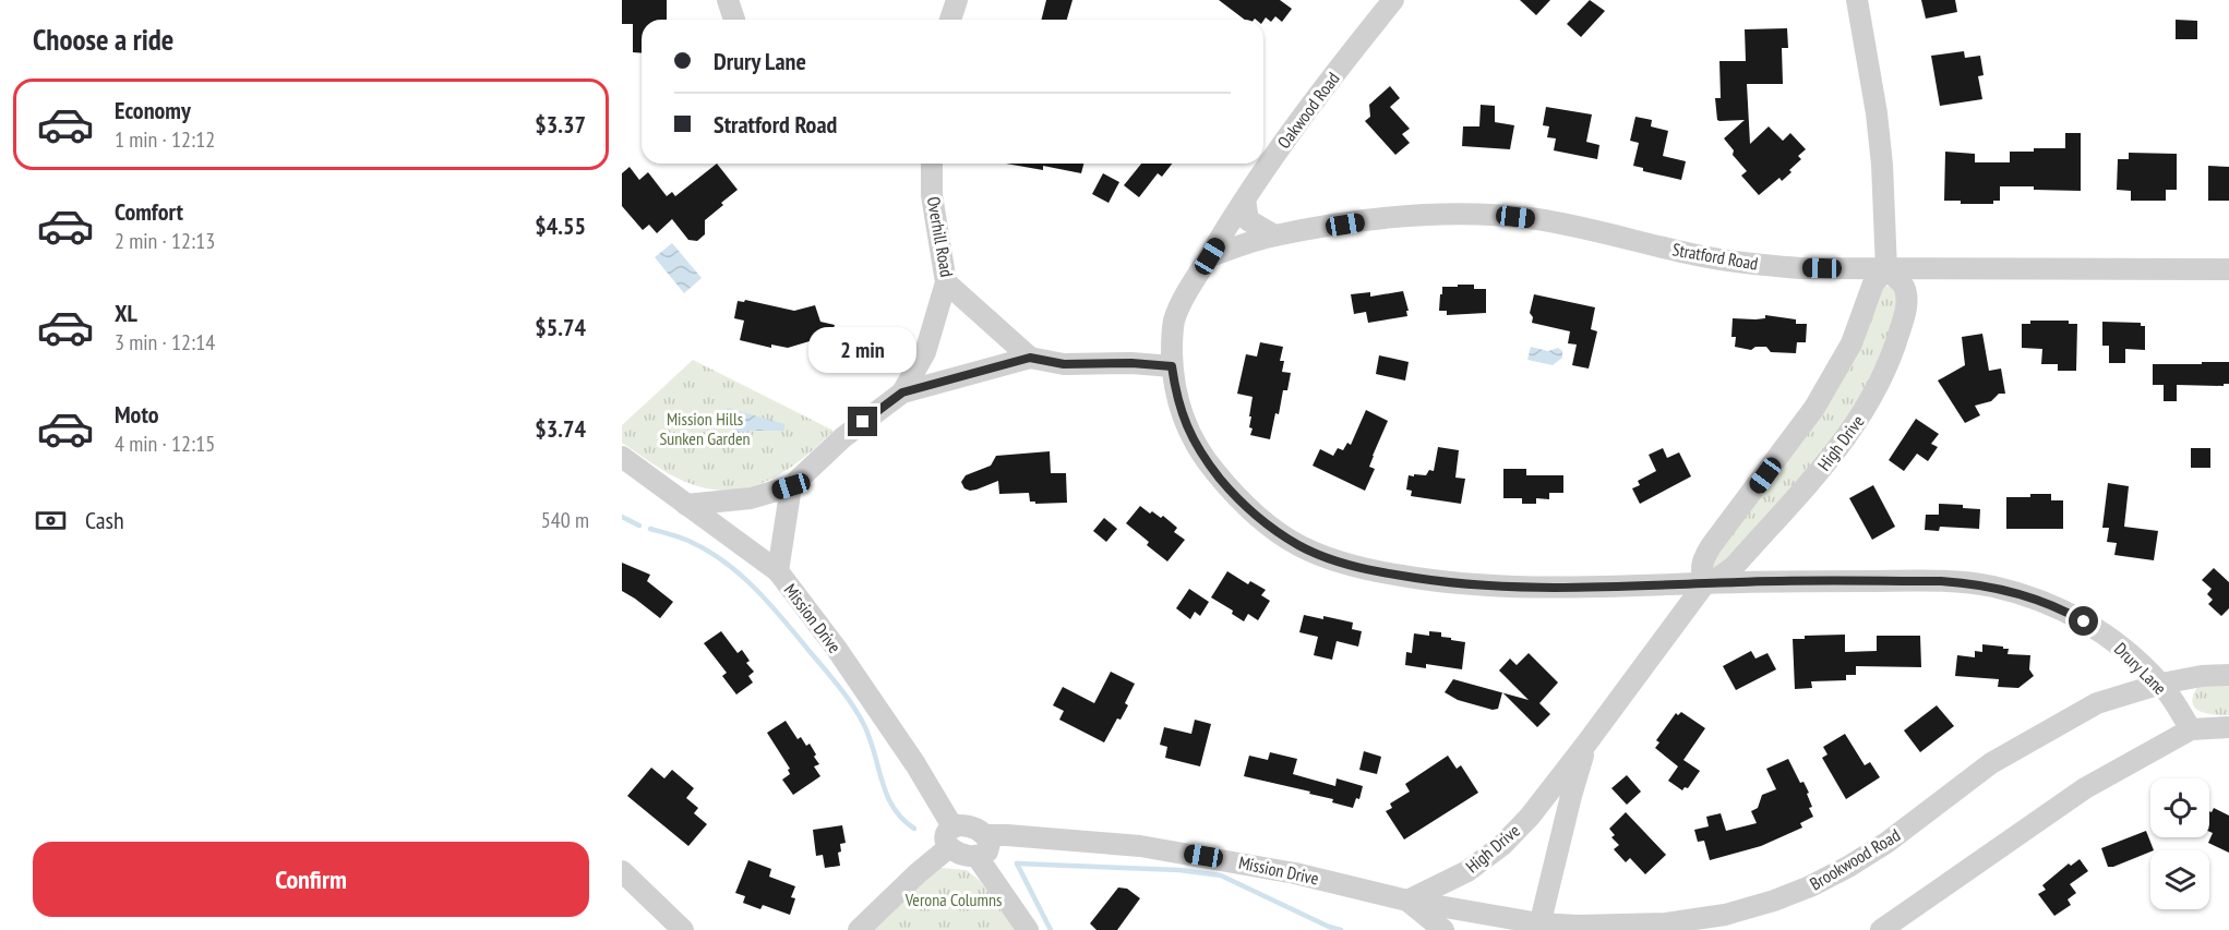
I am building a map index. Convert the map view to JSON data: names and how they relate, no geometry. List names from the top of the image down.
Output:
{
  "streets": {
    "street": [
      "Oakwood Road",
      "Overhill Road",
      "Stratford Road",
      "High Drive",
      "Mission Drive",
      "Drury Lane",
      "Brookwood Road"
    ]
  },
  "crossings": [
    ["Oakwood Road", "Stratford Road"],
    ["Oakwood Road", "Drury Lane"],
    ["Stratford Road", "High Drive"],
    ["High Drive", "Mission Drive"],
    ["High Drive", "Drury Lane"],
    ["High Drive", "Brookwood Road"],
    ["Mission Drive", "Brookwood Road"],
    ["Drury Lane", "Brookwood Road"]
  ],
  "parks": ["Mission Hills Sunken Garden", "Verona Columns"],
  "page": {
    "heading": "Choose a ride",
    "banner": ["Drury Lane", "Stratford Road"],
    "list": [
      {
        "name": "Economy",
        "note": "1 min · 12:12",
        "value": "$3.37"
      },
      {
        "name": "Comfort",
        "note": "2 min · 12:13",
        "value": "$4.55"
      },
      {
        "name": "XL",
        "note": "3 min · 12:14",
        "value": "$5.74"
      },
      {
        "name": "Moto",
        "note": "4 min · 12:15",
        "value": "$3.74"
      }
    ],
    "bubble": "2 min",
    "pay": ["Cash", "540 m"],
    "buttons": "Confirm"
  }
}
